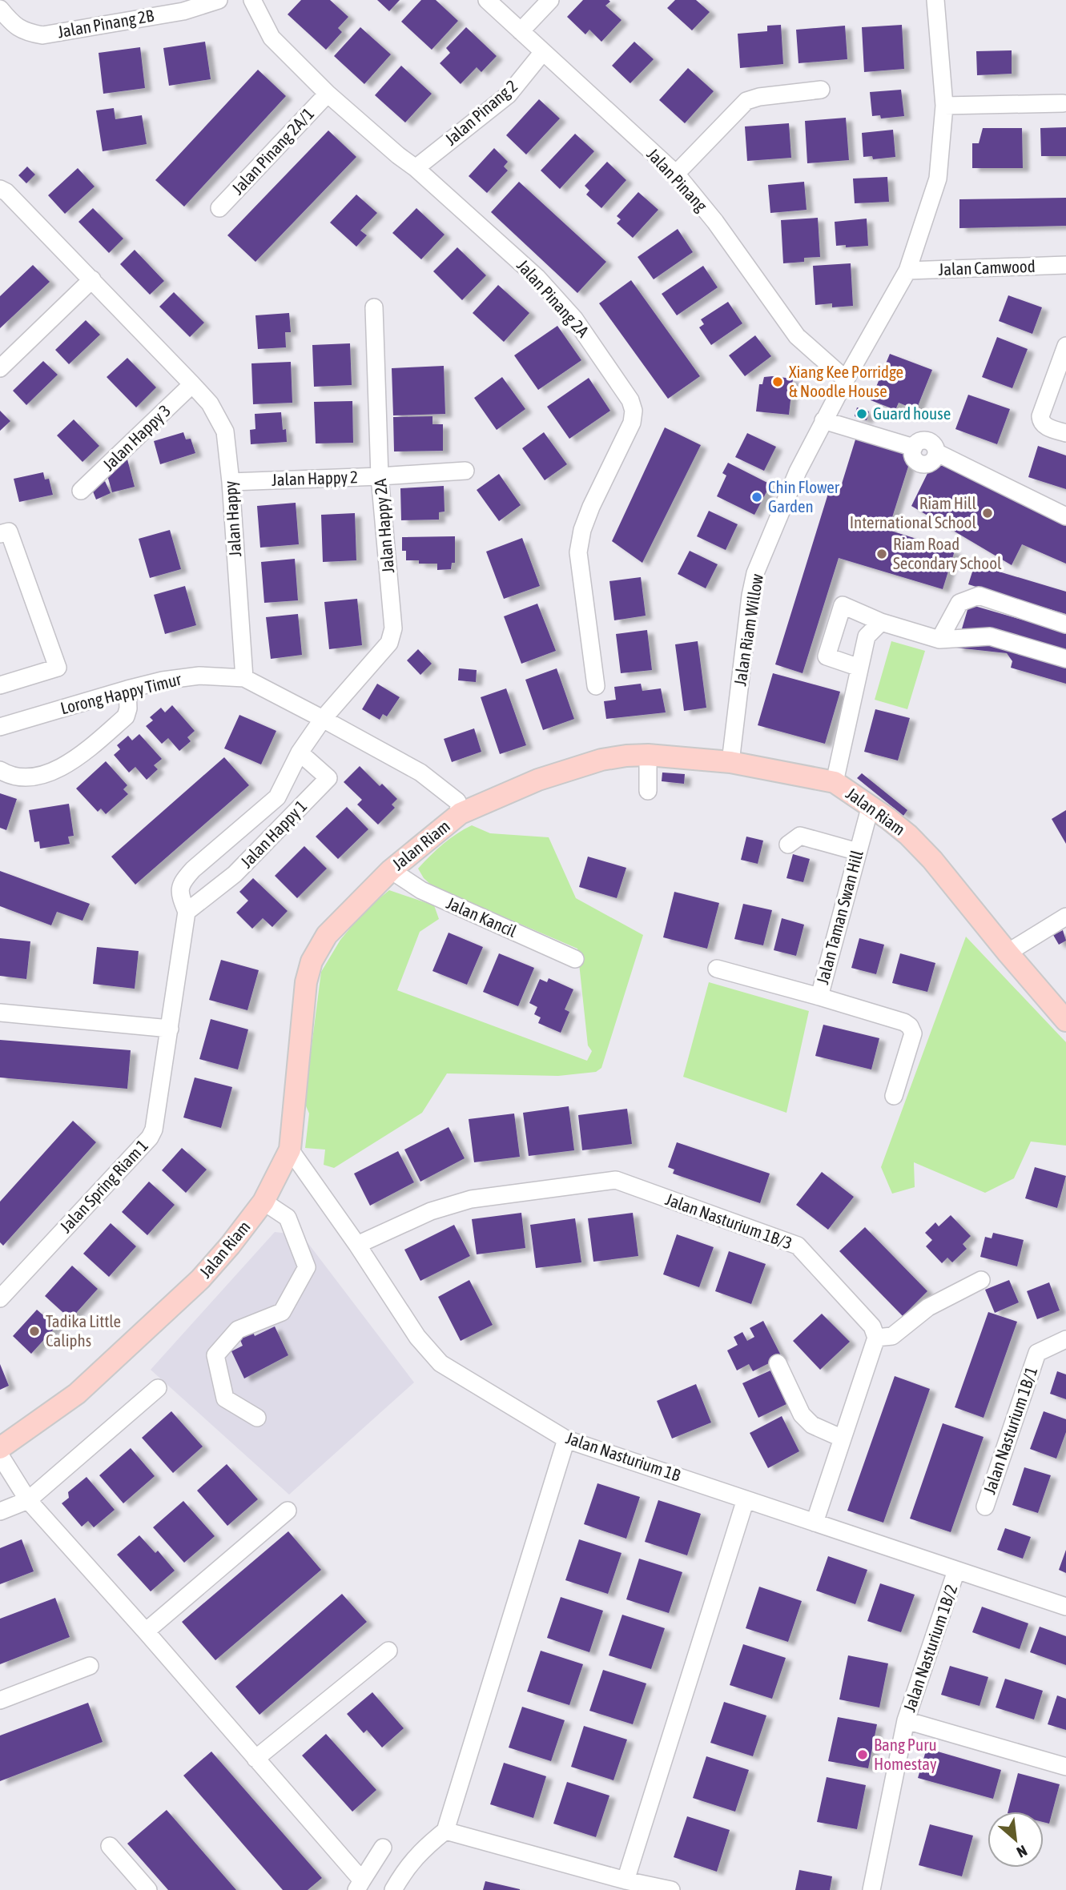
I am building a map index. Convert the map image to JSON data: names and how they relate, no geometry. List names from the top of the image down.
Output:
{
  "streets": {
    "main road": ["Jalan Riam"],
    "street": [
      "Jalan Pinang 2B",
      "Jalan Pinang 2",
      "Jalan Pinang 2A/1",
      "Jalan Pinang",
      "Jalan Camwood",
      "Jalan Pinang 2A",
      "Jalan Happy 3",
      "Jalan Happy 2",
      "Jalan Happy",
      "Jalan Happy 2A",
      "Jalan Riam Willow",
      "Lorong Happy Timur",
      "Jalan Happy 1",
      "Jalan Kancil",
      "Jalan Taman Swan Hill",
      "Jalan Spring Riam 1",
      "Jalan Nasturium 1B/3",
      "Jalan Nasturium 1B/1",
      "Jalan Nasturium 1B",
      "Jalan Nasturium 1B/2"
    ]
  },
  "crossings": [
    ["Jalan Pinang 2", "Jalan Pinang"],
    ["Jalan Pinang 2", "Jalan Pinang 2A"],
    ["Jalan Pinang 2A/1", "Jalan Pinang 2A"],
    ["Jalan Pinang", "Jalan Riam Willow"],
    ["Jalan Camwood", "Jalan Riam Willow"],
    ["Jalan Happy 3", "Jalan Happy"],
    ["Jalan Happy 2", "Jalan Happy"],
    ["Jalan Happy 2", "Jalan Happy 2A"],
    ["Jalan Happy", "Lorong Happy Timur"],
    ["Jalan Happy 2A", "Jalan Happy 1"],
    ["Jalan Riam Willow", "Jalan Riam"],
    ["Jalan Riam", "Jalan Kancil"],
    ["Jalan Riam", "Jalan Taman Swan Hill"],
    ["Jalan Riam", "Jalan Nasturium 1B"],
    ["Jalan Happy 1", "Jalan Spring Riam 1"],
    ["Jalan Nasturium 1B/3", "Jalan Nasturium 1B"],
    ["Jalan Nasturium 1B", "Jalan Nasturium 1B/2"]
  ],
  "places": [
    "Xiang Kee Porridge & Noodle House",
    "Guard house",
    "Chin Flower Garden",
    "Riam Hill International School",
    "Riam Road Secondary School",
    "Tadika Little Caliphs",
    "Bang Puru Homestay"
  ],
  "north": "bottom right"
}
